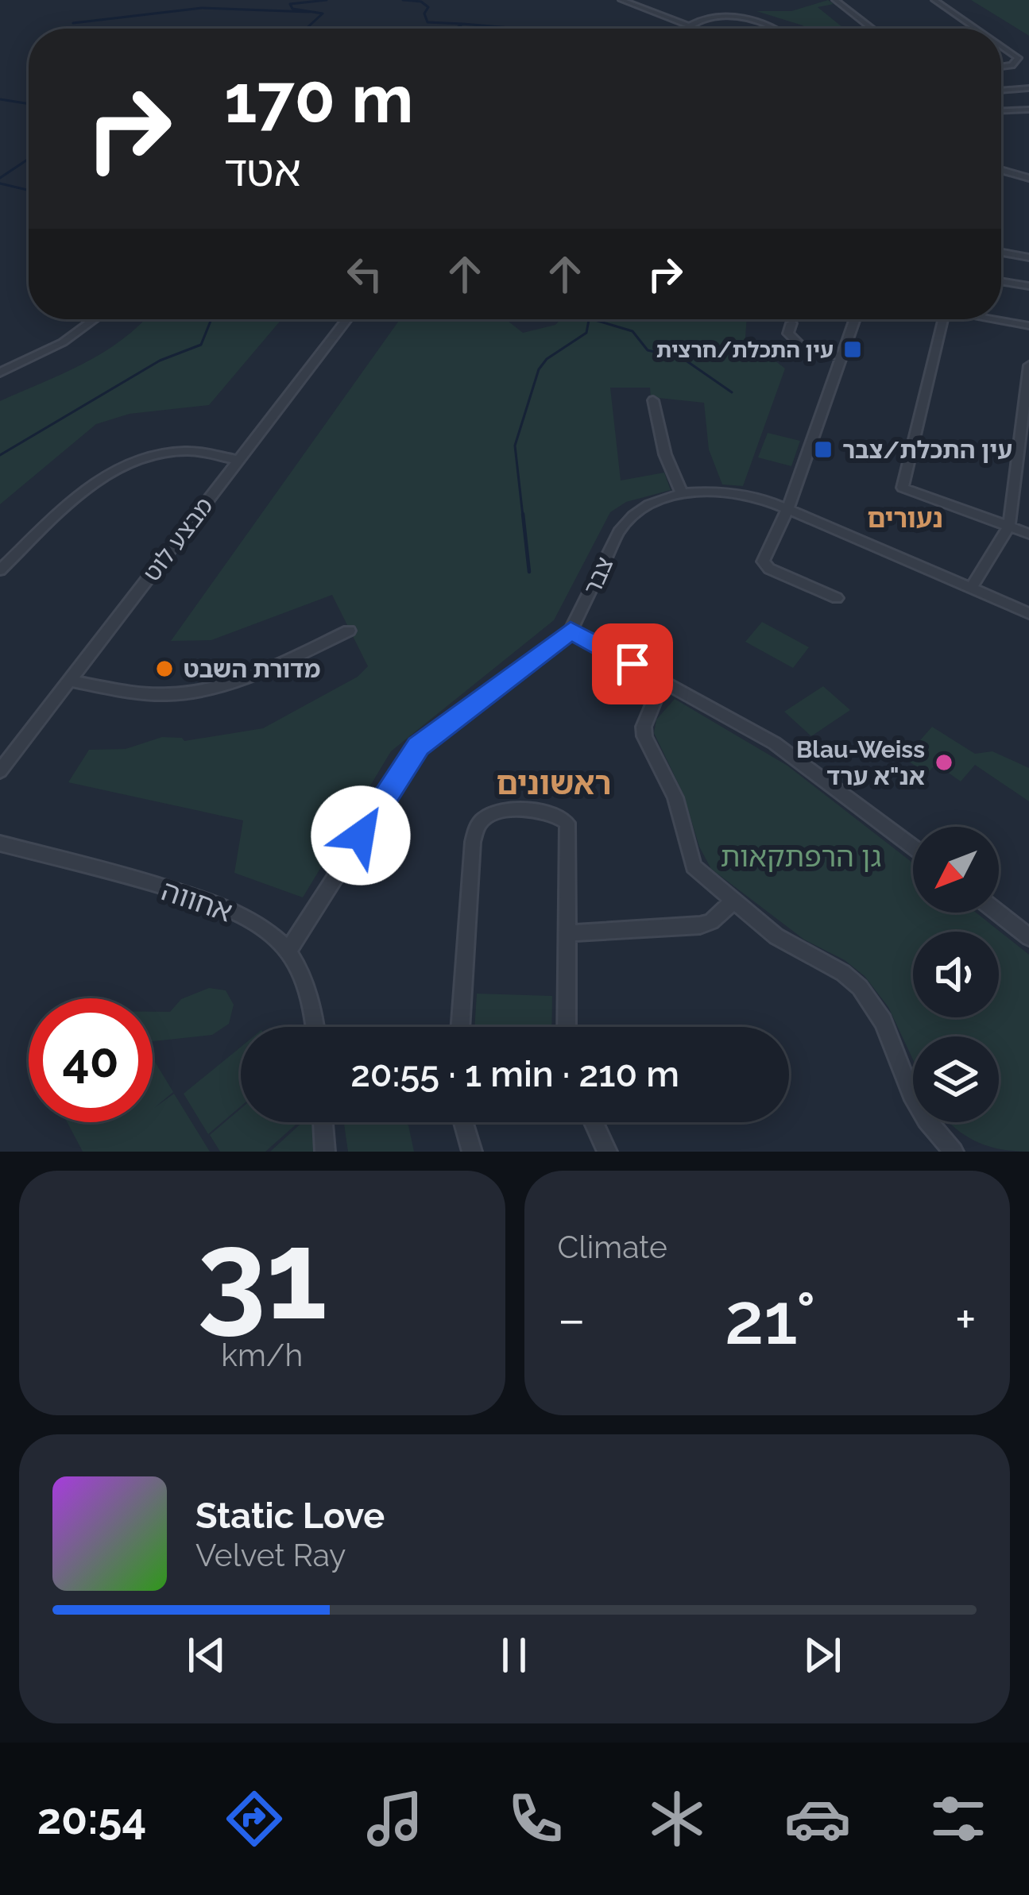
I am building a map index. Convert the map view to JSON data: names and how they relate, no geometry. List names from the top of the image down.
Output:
{
  "streets": {
    "street": ["מבצע לוט", "צבר", "אחווה"]
  },
  "crossings": [
    ["צבר", "אחווה"]
  ],
  "districts": ["נעורים", "ראשונים"],
  "parks": ["גן הרפתקאות"],
  "places": {
    "transit": ["עין התכלת/חרצית", "עין התכלת/צבר"],
    "other": ["מדורת השבט", "Blau-Weiss אנ\"א ערד"]
  },
  "north": "bottom left",
  "page": {
    "turn": ["170 m", "אטד"],
    "limit": "40",
    "trip": "20:55 · 1 min · 210 m",
    "tile": [
      ["31", "km/h"],
      "Climate"
    ],
    "heat": ["−", "21°", "+"],
    "song": ["Static Love", "Velvet Ray"],
    "tabs": "20:54"
  }
}
